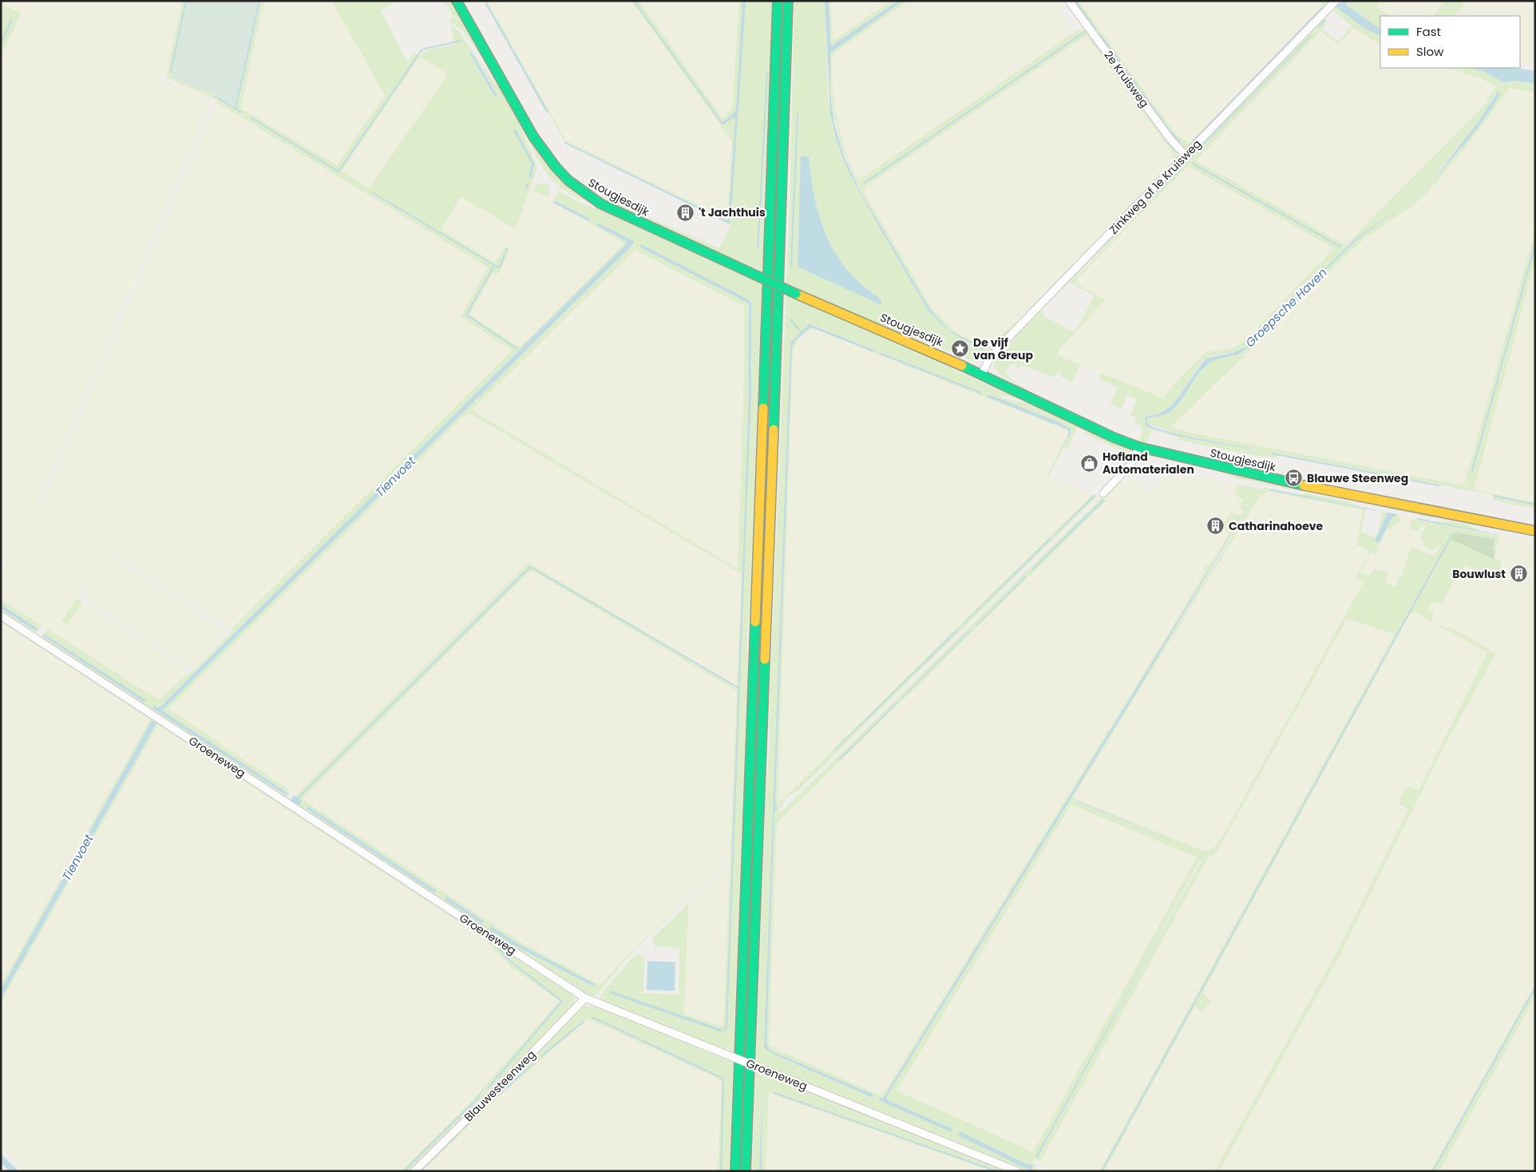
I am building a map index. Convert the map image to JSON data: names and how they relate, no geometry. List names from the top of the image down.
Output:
{
  "streets": {
    "main road": ["Stougjesdijk"],
    "street": [
      "2e Kruisweg",
      "Zinkweg of 1e Kruisweg",
      "Groeneweg",
      "Blauwesteenweg"
    ]
  },
  "crossings": [
    ["2e Kruisweg", "Zinkweg of 1e Kruisweg"],
    ["Zinkweg of 1e Kruisweg", "Stougjesdijk"],
    ["Groeneweg", "Blauwesteenweg"]
  ],
  "water": ["Groepsche Haven", "Tienvoet"],
  "places": {
    "building": ["'t Jachthuis", "Catharinahoeve", "Bouwlust"],
    "place": ["De vijf van Greup"],
    "shop": ["Hofland Automaterialen"],
    "bus stop": ["Blauwe Steenweg"]
  },
  "legend": ["Fast", "Slow"]
}
